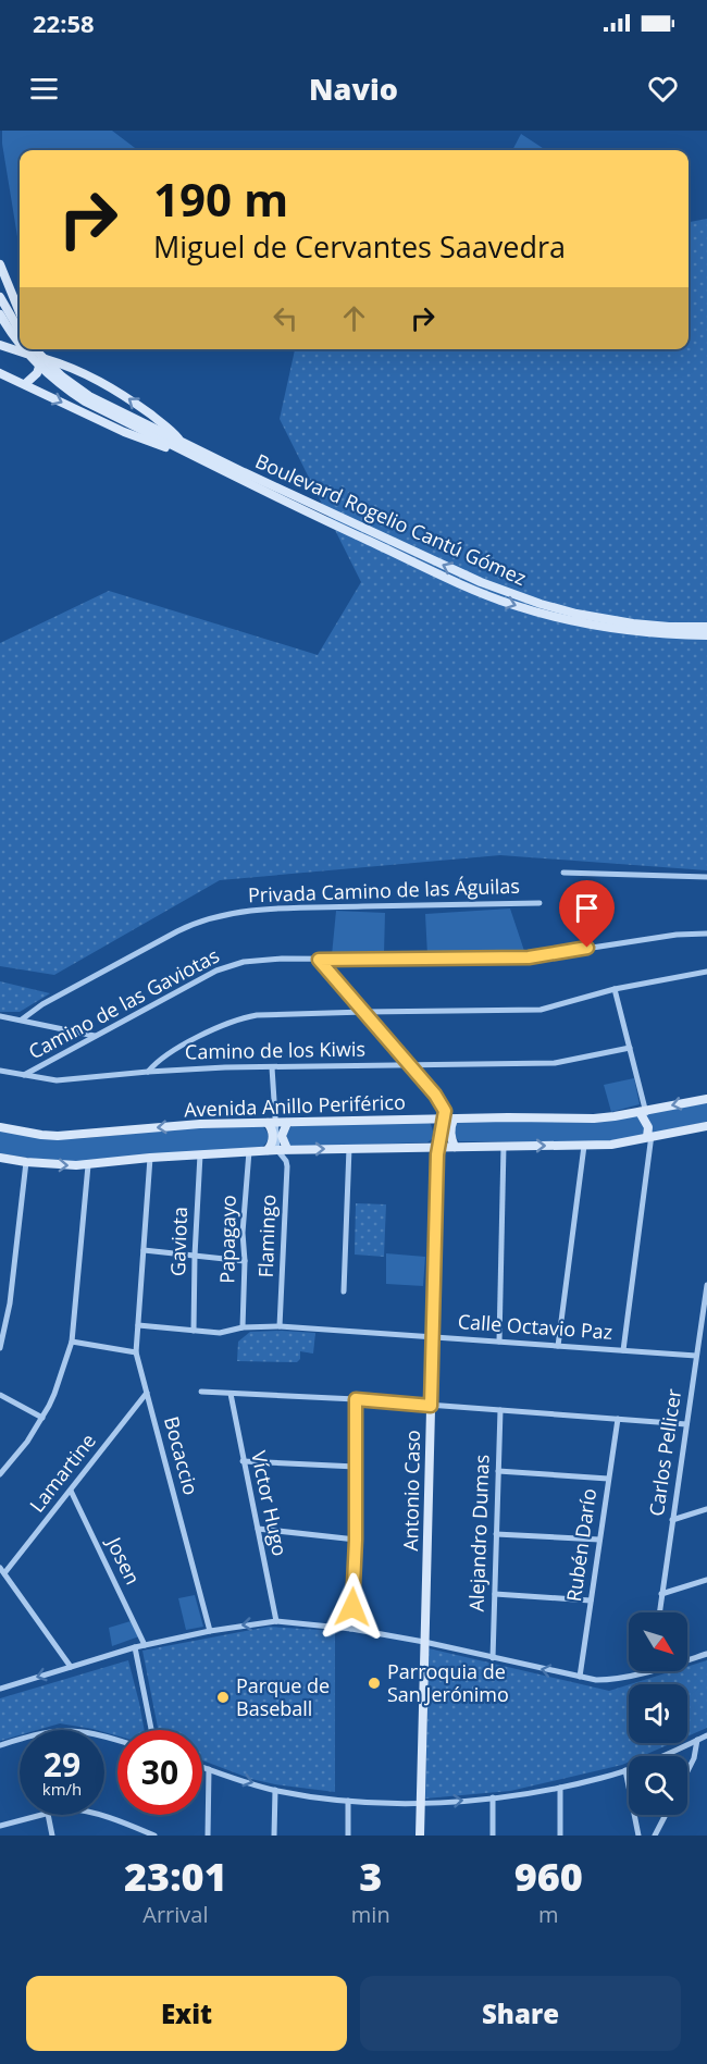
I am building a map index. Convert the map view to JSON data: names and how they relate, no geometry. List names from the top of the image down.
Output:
{
  "streets": {
    "street": [
      "Boulevard Rogelio Cantú Gómez",
      "Privada Camino de las Águilas",
      "Camino de las Gaviotas",
      "Camino de los Kiwis",
      "Avenida Anillo Periférico",
      "Flamingo",
      "Papagayo",
      "Gaviota",
      "Calle Octavio Paz",
      "Carlos Pellicer",
      "Bocaccio",
      "Lamartine",
      "Antonio Caso",
      "Víctor Hugo",
      "Alejandro Dumas",
      "Rubén Darío",
      "Josen"
    ]
  },
  "crossings": [
    ["Camino de las Gaviotas", "Camino de los Kiwis"],
    ["Camino de los Kiwis", "Flamingo"],
    ["Avenida Anillo Periférico", "Flamingo"],
    ["Flamingo", "Calle Octavio Paz"],
    ["Papagayo", "Calle Octavio Paz"],
    ["Gaviota", "Calle Octavio Paz"],
    ["Calle Octavio Paz", "Carlos Pellicer"],
    ["Calle Octavio Paz", "Bocaccio"],
    ["Calle Octavio Paz", "Antonio Caso"],
    ["Bocaccio", "Lamartine"],
    ["Lamartine", "Josen"]
  ],
  "places": ["Parroquia de San Jerónimo", "Parque de Baseball"],
  "north": "bottom right",
  "page": {
    "status": "22:58",
    "header": "Navio",
    "turn": ["190 m", "Miguel de Cervantes Saavedra"],
    "speed": "29 km/h",
    "limit": "30",
    "eta": [
      "23:01",
      "Arrival",
      "3",
      "min",
      "960",
      "m"
    ],
    "buttons": ["Exit", "Share"]
  }
}
